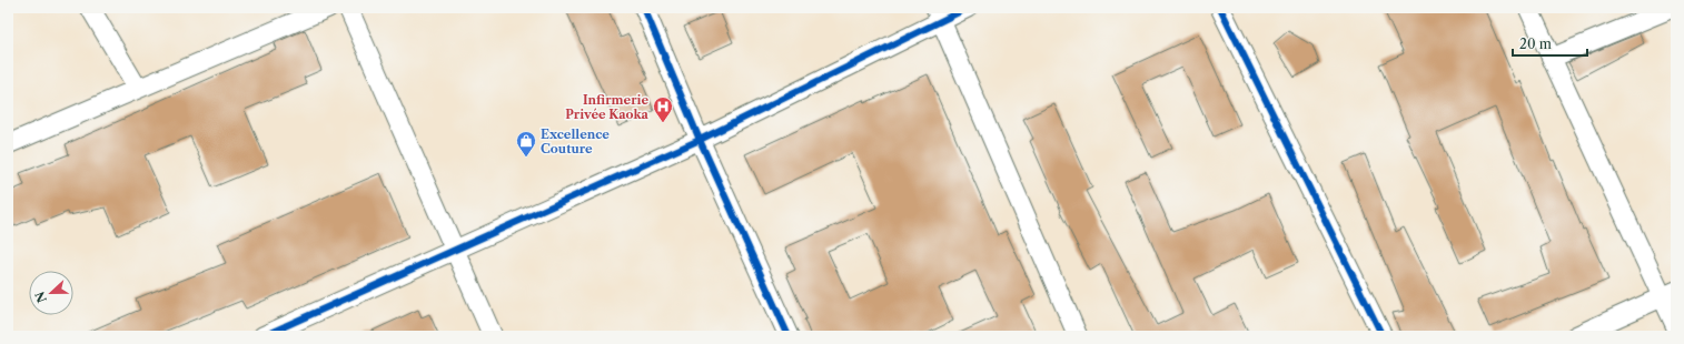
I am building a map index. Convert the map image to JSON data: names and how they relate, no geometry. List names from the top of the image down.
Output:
{
  "places": {
    "hospital": ["Infirmerie Privée Kaoka"],
    "shop": ["Excellence Couture"]
  },
  "scale_bar": "20 m",
  "north": "left"
}
